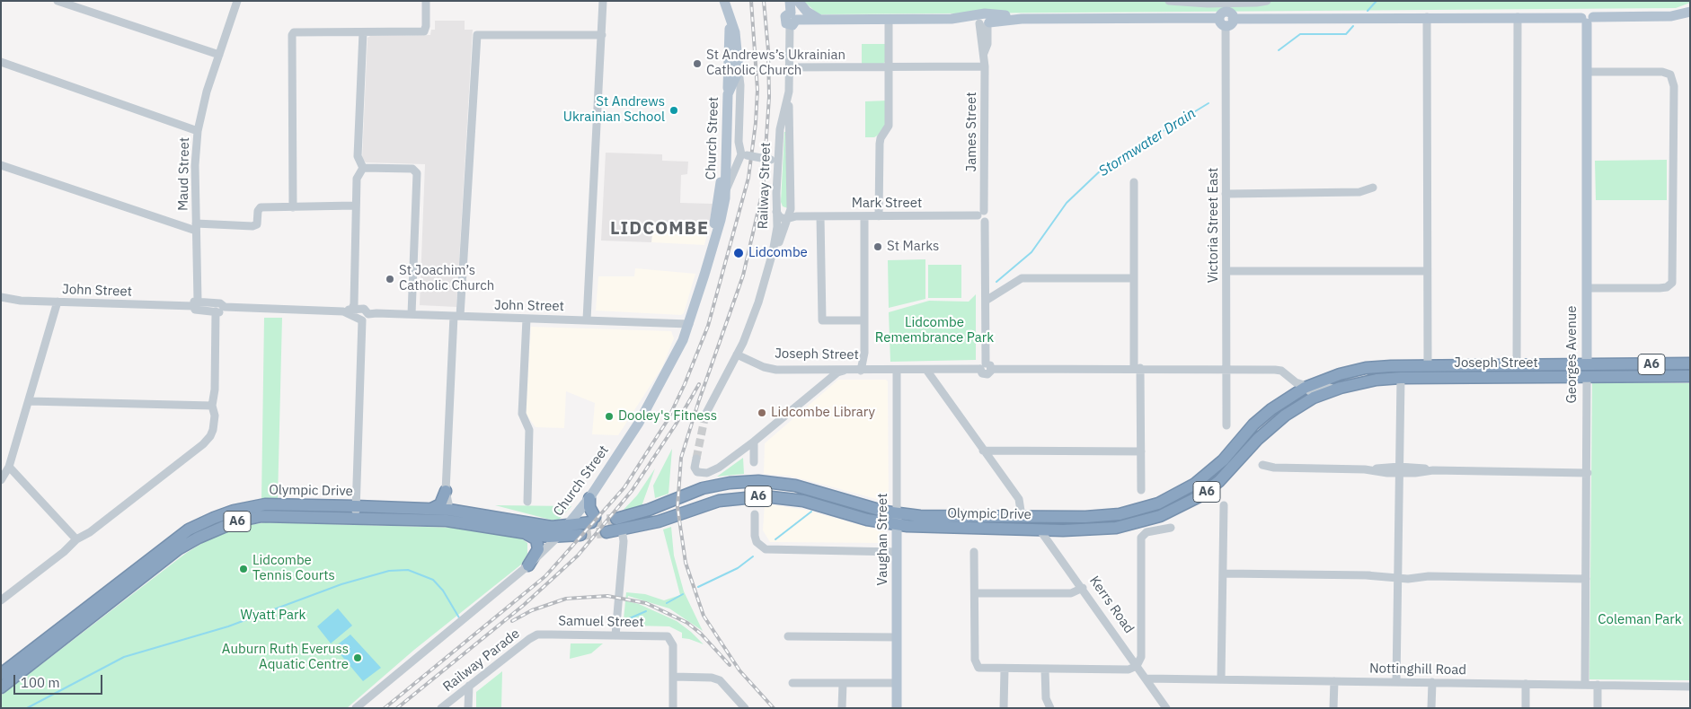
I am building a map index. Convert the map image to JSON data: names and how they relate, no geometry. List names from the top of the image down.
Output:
{
  "streets": {
    "highway": [
      "Church Street",
      "Joseph Street",
      "Georges Avenue",
      "A6",
      "Olympic Drive"
    ],
    "main road": ["Railway Street", "Vaughan Street"],
    "street": [
      "James Street",
      "Maud Street",
      "Mark Street",
      "Victoria Street East",
      "John Street",
      "Kerrs Road",
      "Samuel Street",
      "Railway Parade",
      "Nottinghill Road"
    ]
  },
  "crossings": [
    ["James Street", "Mark Street"],
    ["James Street", "Joseph Street"],
    ["Church Street", "John Street"],
    ["Church Street", "Olympic Drive"],
    ["Maud Street", "John Street"],
    ["Railway Street", "Mark Street"],
    ["Railway Street", "Joseph Street"],
    ["Victoria Street East", "Joseph Street"],
    ["Joseph Street", "Georges Avenue"],
    ["Joseph Street", "Olympic Drive"],
    ["Joseph Street", "Vaughan Street"],
    ["Georges Avenue", "Nottinghill Road"],
    ["Olympic Drive", "Vaughan Street"],
    ["Olympic Drive", "Kerrs Road"],
    ["Kerrs Road", "Nottinghill Road"],
    ["Samuel Street", "Railway Parade"]
  ],
  "districts": ["LIDCOMBE"],
  "water": ["Stormwater Drain"],
  "parks": ["Lidcombe Remembrance Park", "Wyatt Park", "Coleman Park"],
  "places": [
    "St Andrews’s Ukrainian Catholic Church",
    "St Andrews Ukrainian School",
    "St Marks",
    "Lidcombe",
    "St Joachim’s Catholic Church",
    "Lidcombe Library",
    "Dooley's Fitness",
    "Lidcombe Tennis Courts",
    "Auburn Ruth Everuss Aquatic Centre"
  ],
  "scale_bar": "100 m"
}
